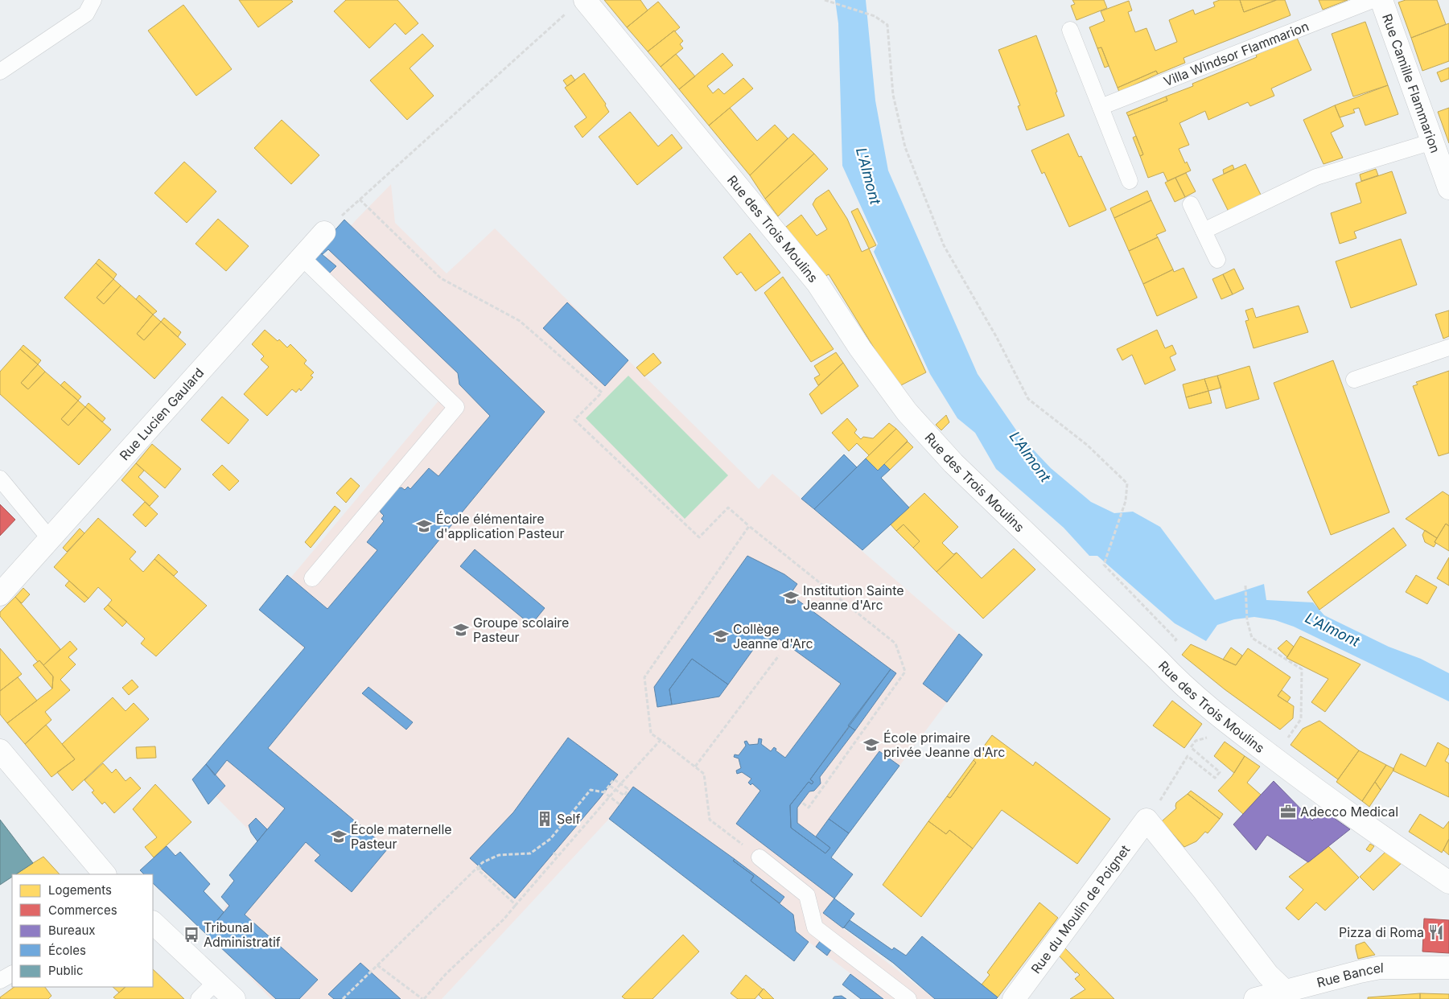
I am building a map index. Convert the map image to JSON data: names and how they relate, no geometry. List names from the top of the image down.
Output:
{
  "streets": {
    "street": [
      "Rue Camille Flammarion",
      "Rue des Trois Moulins",
      "Rue Lucien Gaulard",
      "Rue du Moulin de Poignet",
      "Rue Bancel"
    ],
    "lane": ["Villa Windsor Flammarion"]
  },
  "water": ["L'Almont"],
  "places": {
    "school or university": [
      "École élémentaire d'application Pasteur",
      "Institution Sainte Jeanne d'Arc",
      "Groupe scolaire Pasteur",
      "Collège Jeanne d'Arc",
      "École primaire privée Jeanne d'Arc",
      "École maternelle Pasteur"
    ],
    "office": ["Adecco Medical"],
    "building": ["Self"],
    "restaurant": ["Pizza di Roma"],
    "bus stop": ["Tribunal Administratif"]
  },
  "legend": [
    "Logements",
    "Commerces",
    "Bureaux",
    "Écoles",
    "Public"
  ]
}
